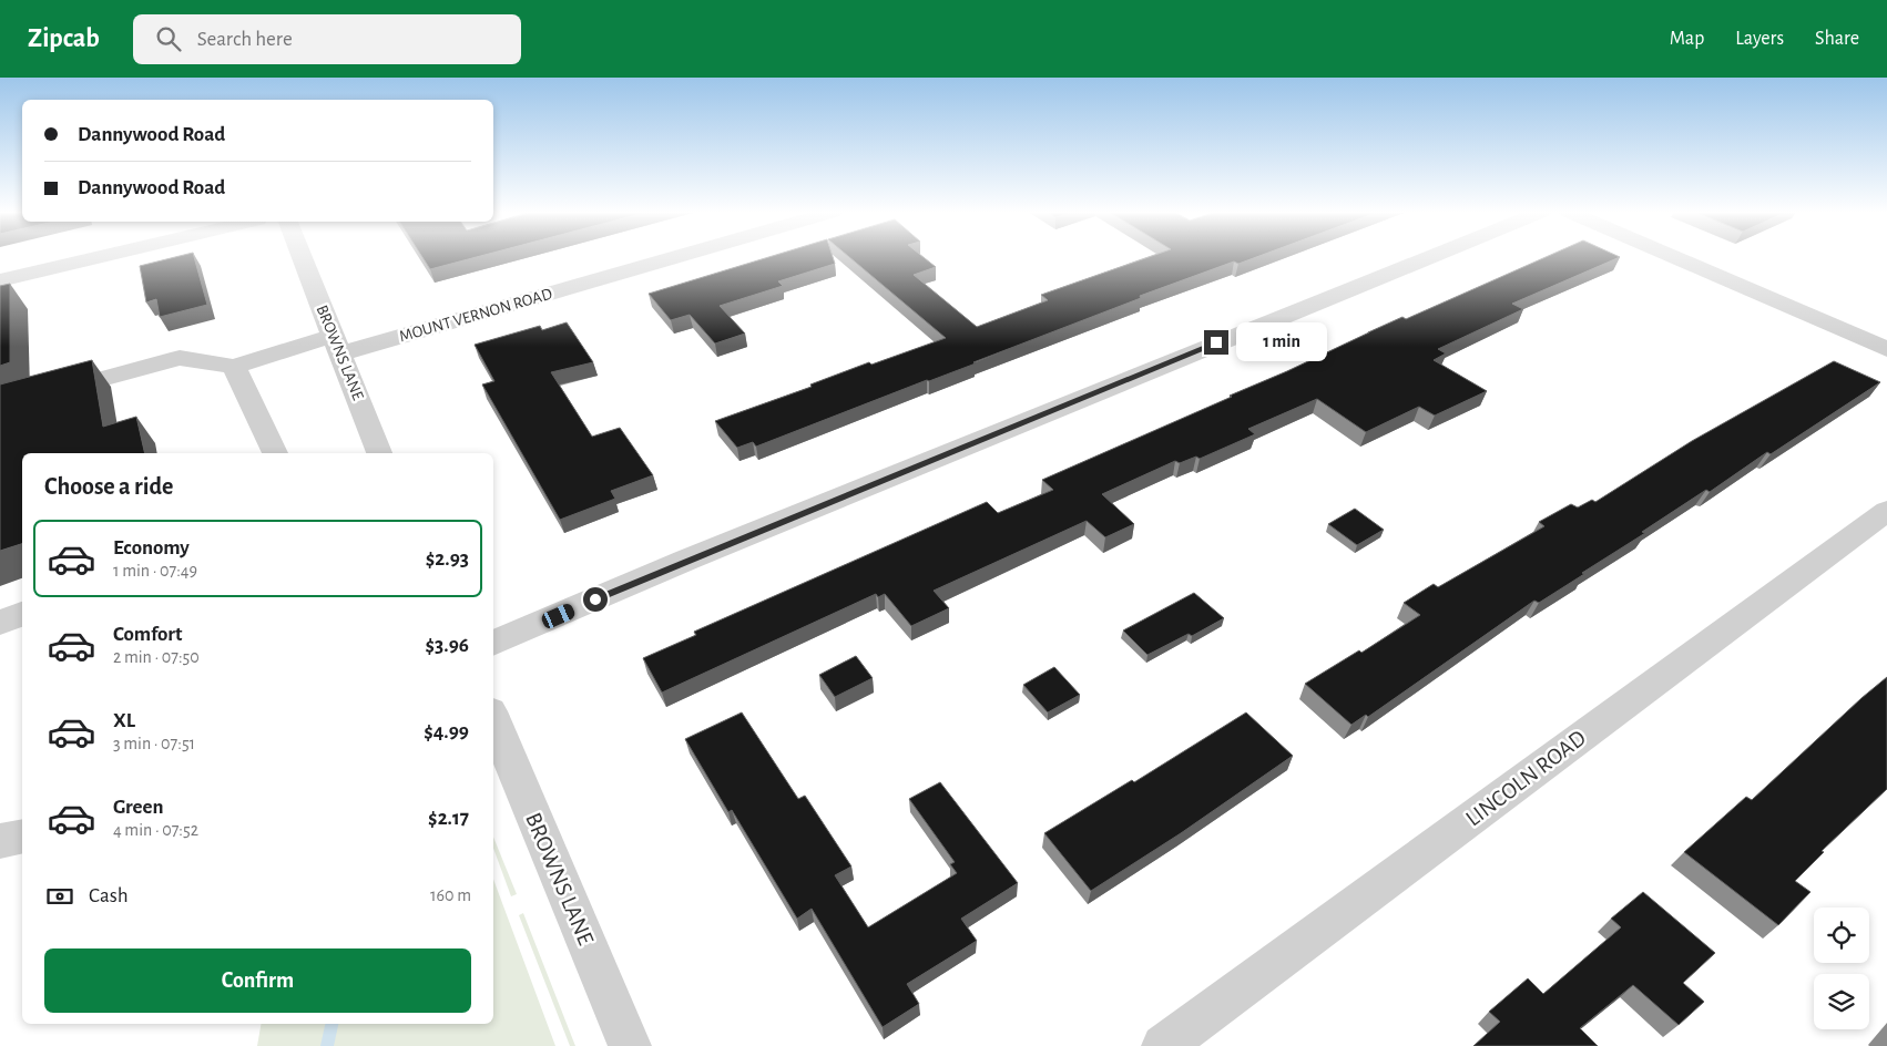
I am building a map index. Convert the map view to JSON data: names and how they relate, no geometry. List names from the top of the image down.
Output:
{
  "streets": {
    "street": ["MOUNT VERNON ROAD", "BROWNS LANE", "LINCOLN ROAD"]
  },
  "crossings": [
    ["MOUNT VERNON ROAD", "BROWNS LANE"]
  ],
  "page": {
    "header": "Zipcab",
    "search": "Search here",
    "nav": ["Map", "Layers", "Share"],
    "banner": ["Dannywood Road", "Dannywood Road"],
    "bubble": "1 min",
    "heading": "Choose a ride",
    "list": [
      {
        "name": "Economy",
        "note": "1 min · 07:49",
        "value": "$2.93"
      },
      {
        "name": "Comfort",
        "note": "2 min · 07:50",
        "value": "$3.96"
      },
      {
        "name": "XL",
        "note": "3 min · 07:51",
        "value": "$4.99"
      },
      {
        "name": "Green",
        "note": "4 min · 07:52",
        "value": "$2.17"
      }
    ],
    "pay": ["Cash", "160 m"],
    "buttons": "Confirm"
  }
}
